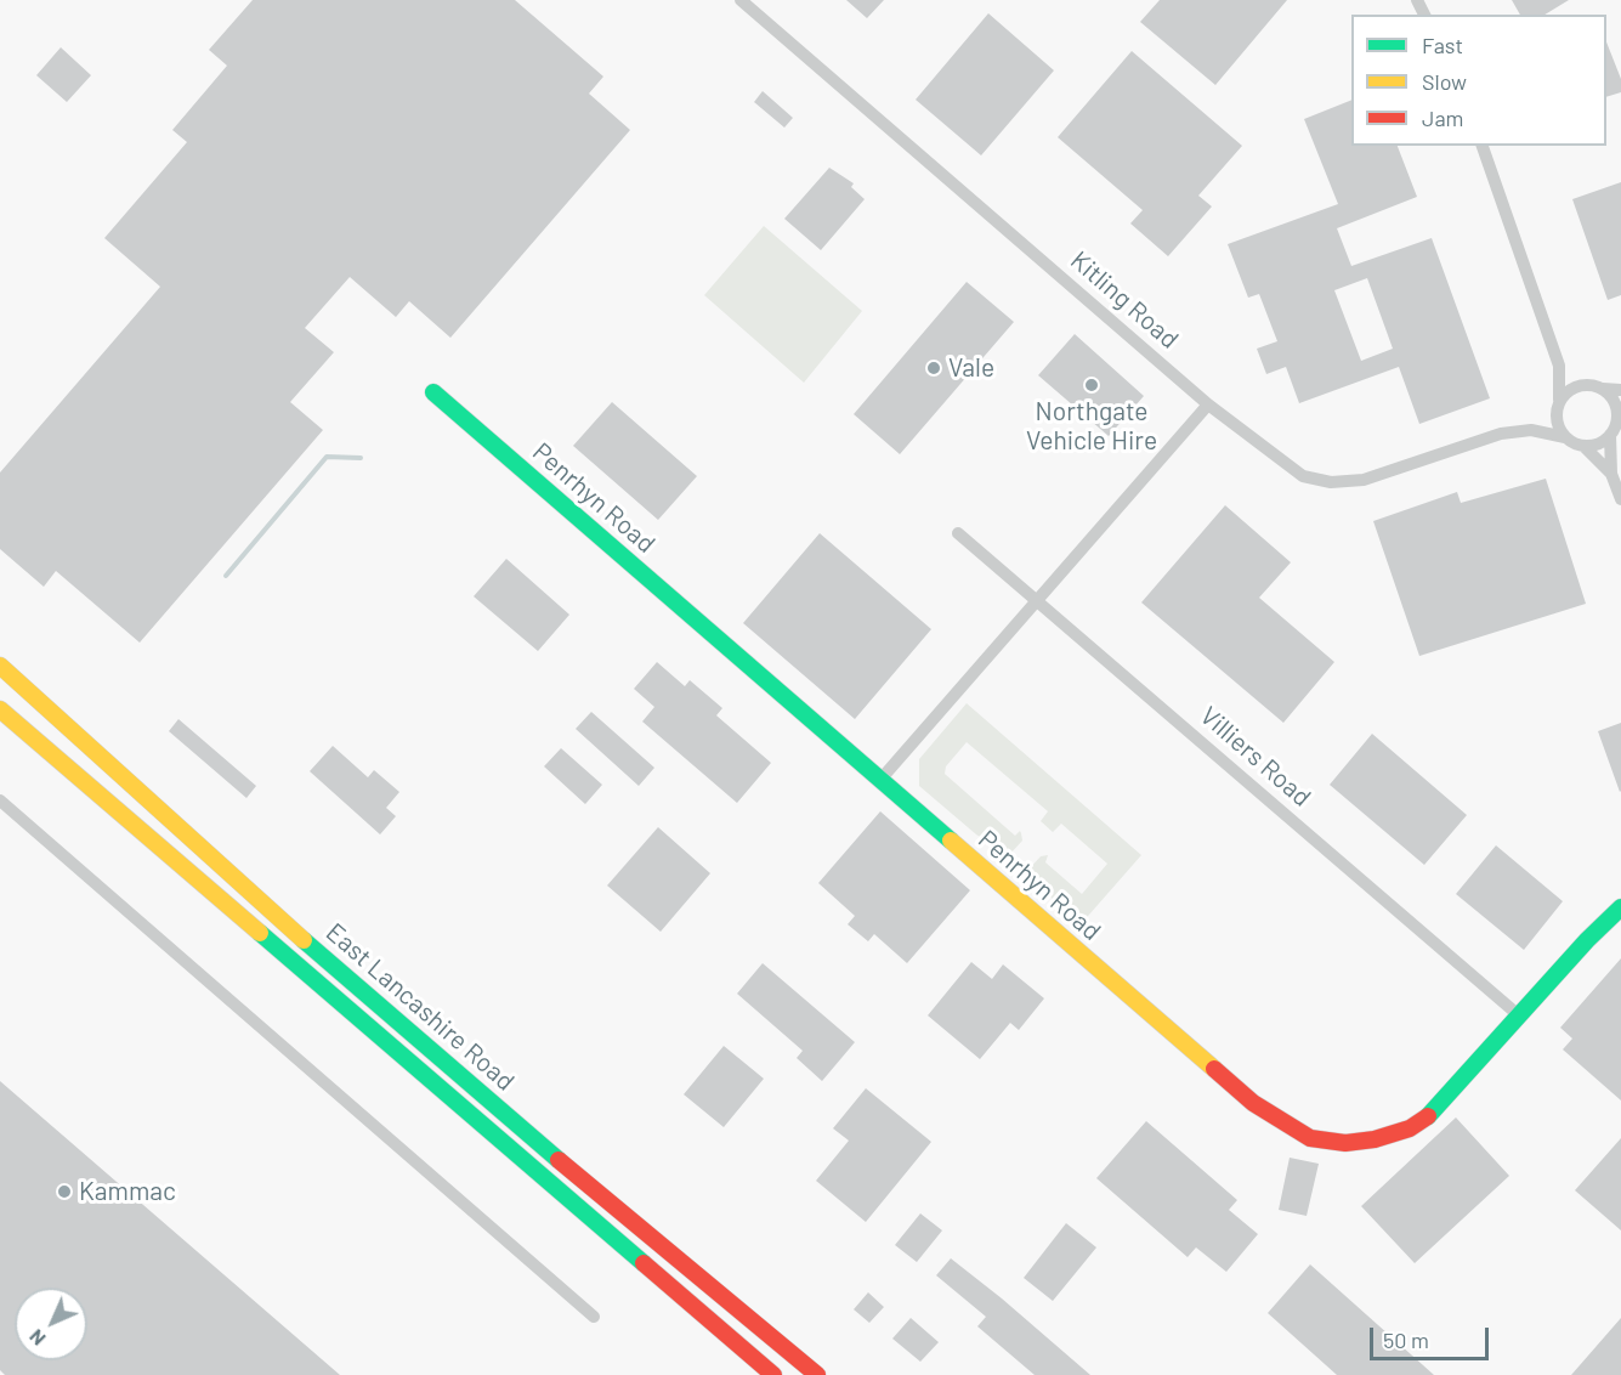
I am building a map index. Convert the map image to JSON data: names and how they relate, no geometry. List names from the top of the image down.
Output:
{
  "streets": {
    "main road": ["Penrhyn Road", "East Lancashire Road"],
    "street": ["Kitling Road", "Villiers Road"]
  },
  "crossings": [
    ["Penrhyn Road", "Villiers Road"]
  ],
  "places": ["Vale", "Northgate Vehicle Hire", "Kammac"],
  "legend": ["Fast", "Slow", "Jam"],
  "scale_bar": "50 m",
  "north": "bottom left"
}
